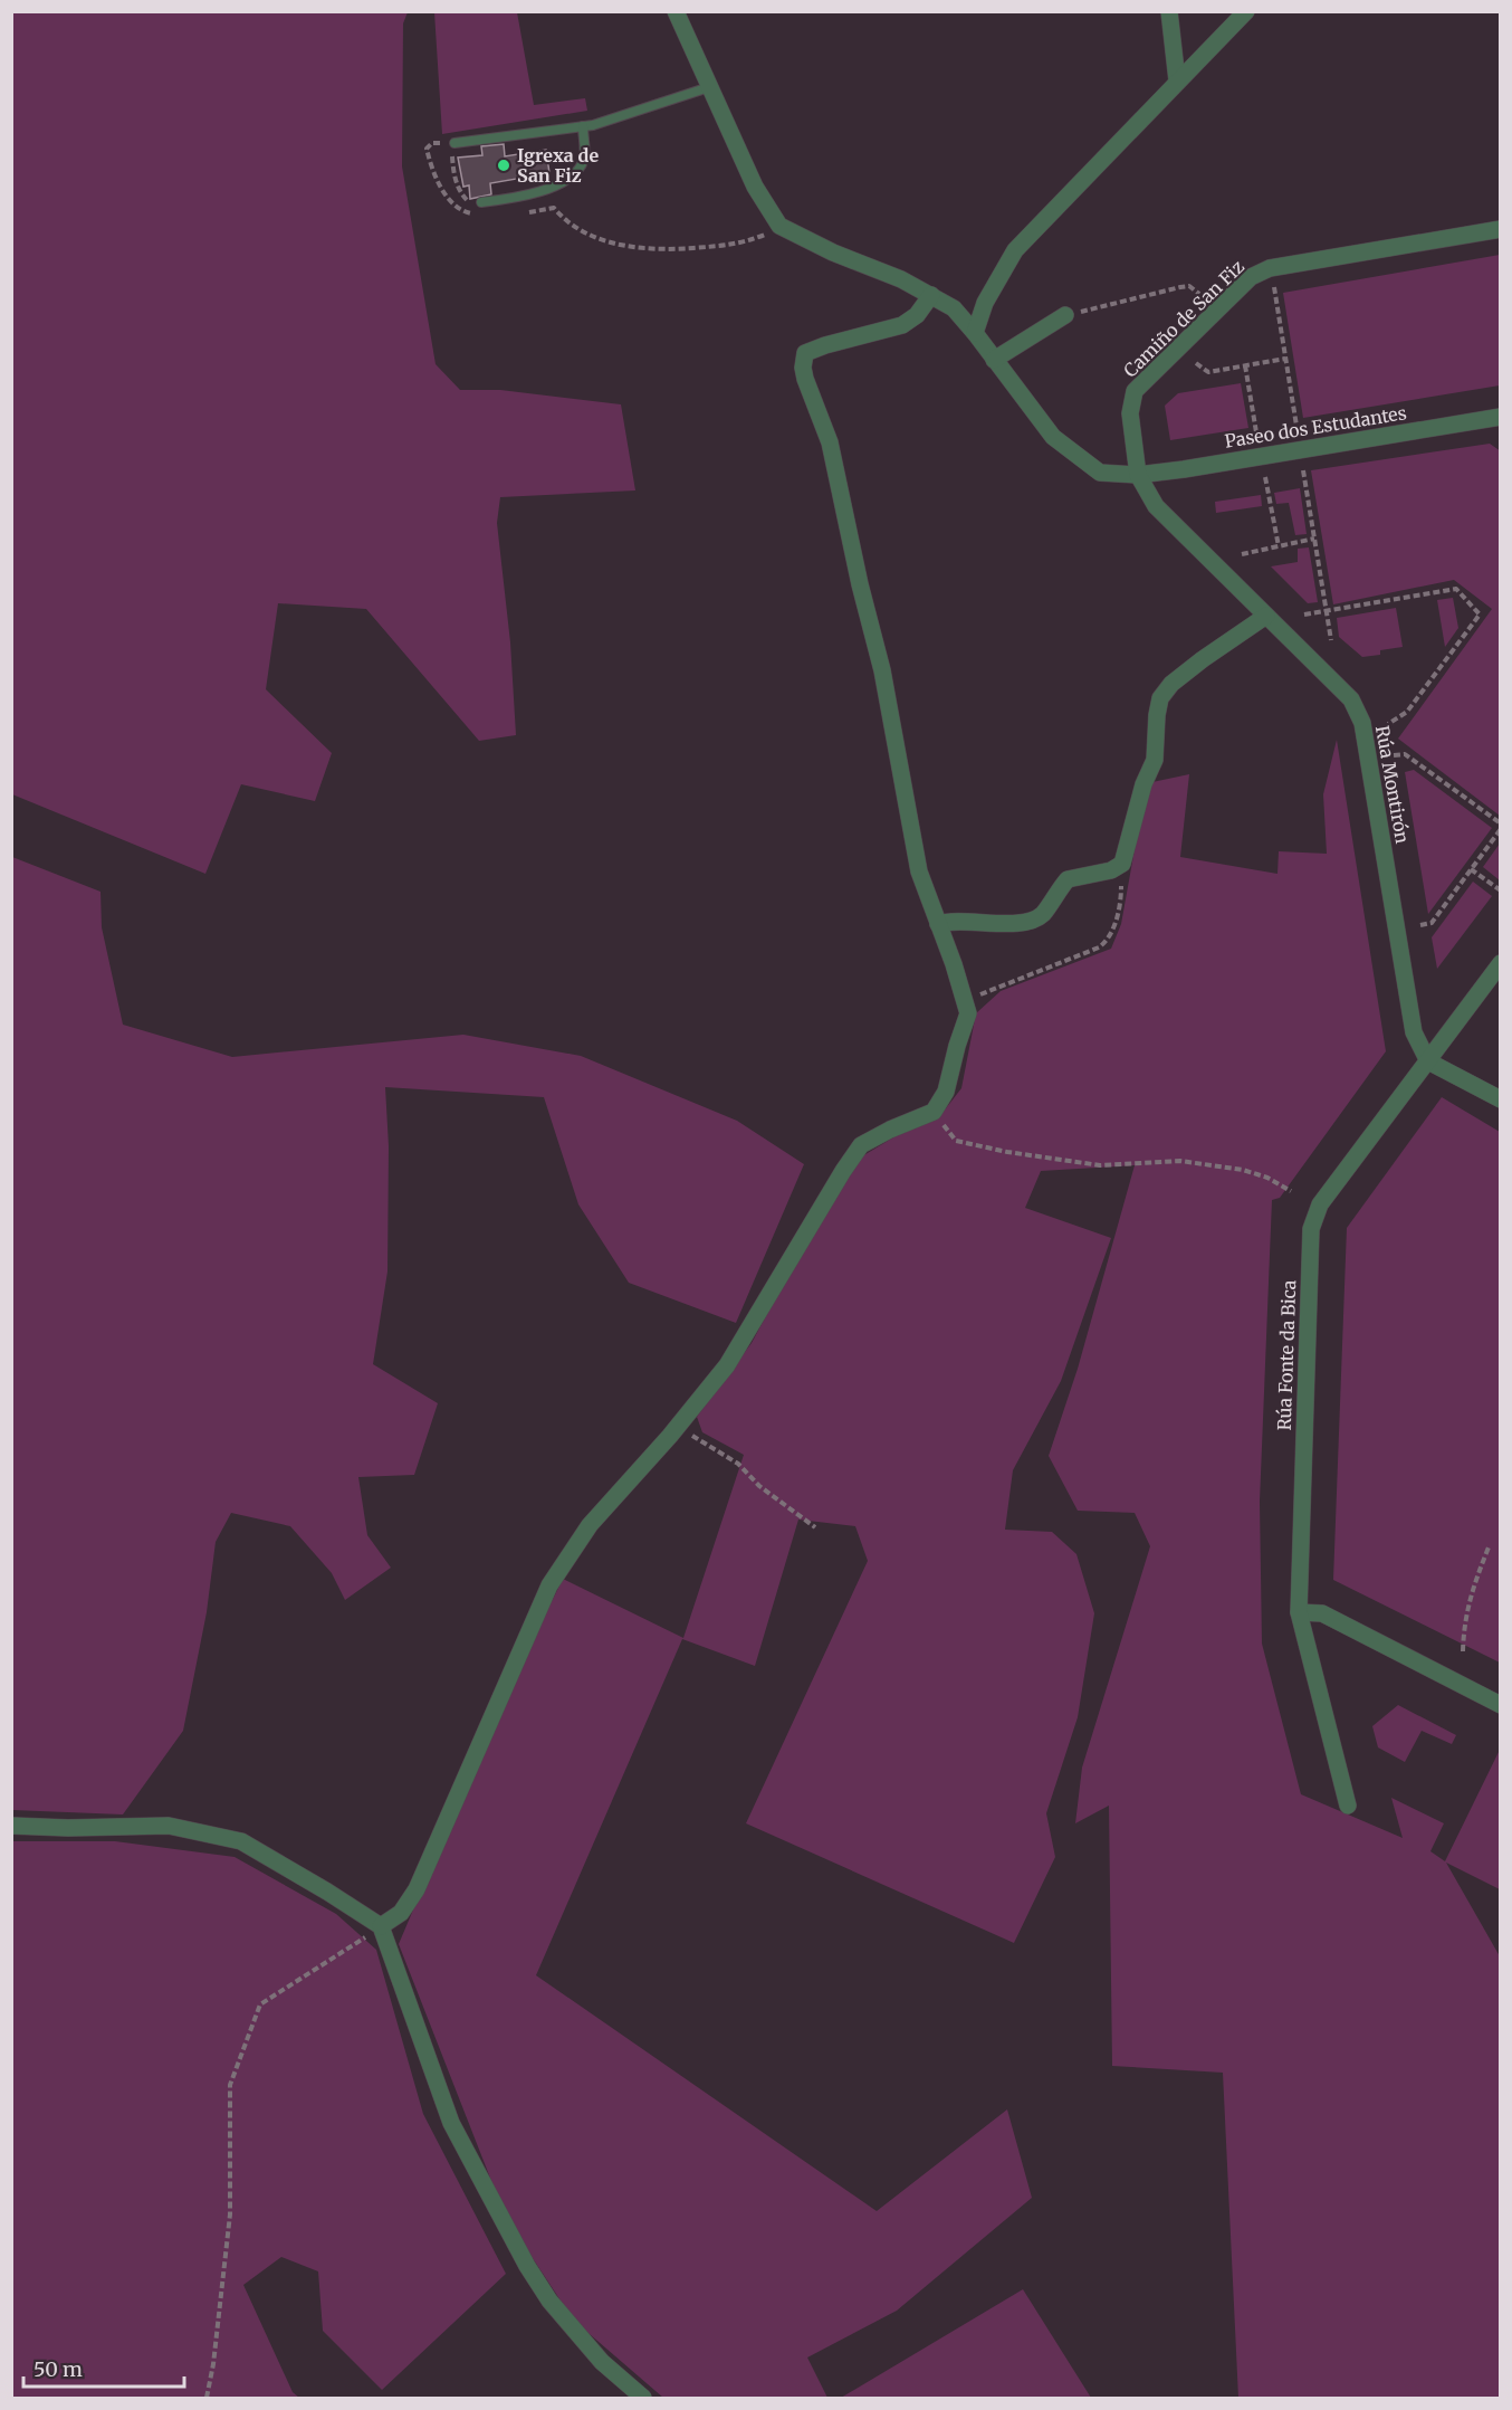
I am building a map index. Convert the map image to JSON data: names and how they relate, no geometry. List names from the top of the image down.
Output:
{
  "streets": {
    "street": [
      "Camiño de San Fiz",
      "Paseo dos Estudantes",
      "Rúa Montirón",
      "Rúa Fonte da Bica"
    ]
  },
  "crossings": [
    ["Camiño de San Fiz", "Paseo dos Estudantes"],
    ["Camiño de San Fiz", "Rúa Montirón"],
    ["Paseo dos Estudantes", "Rúa Montirón"],
    ["Rúa Montirón", "Rúa Fonte da Bica"]
  ],
  "places": ["Igrexa de San Fiz"],
  "scale_bar": "50 m"
}
